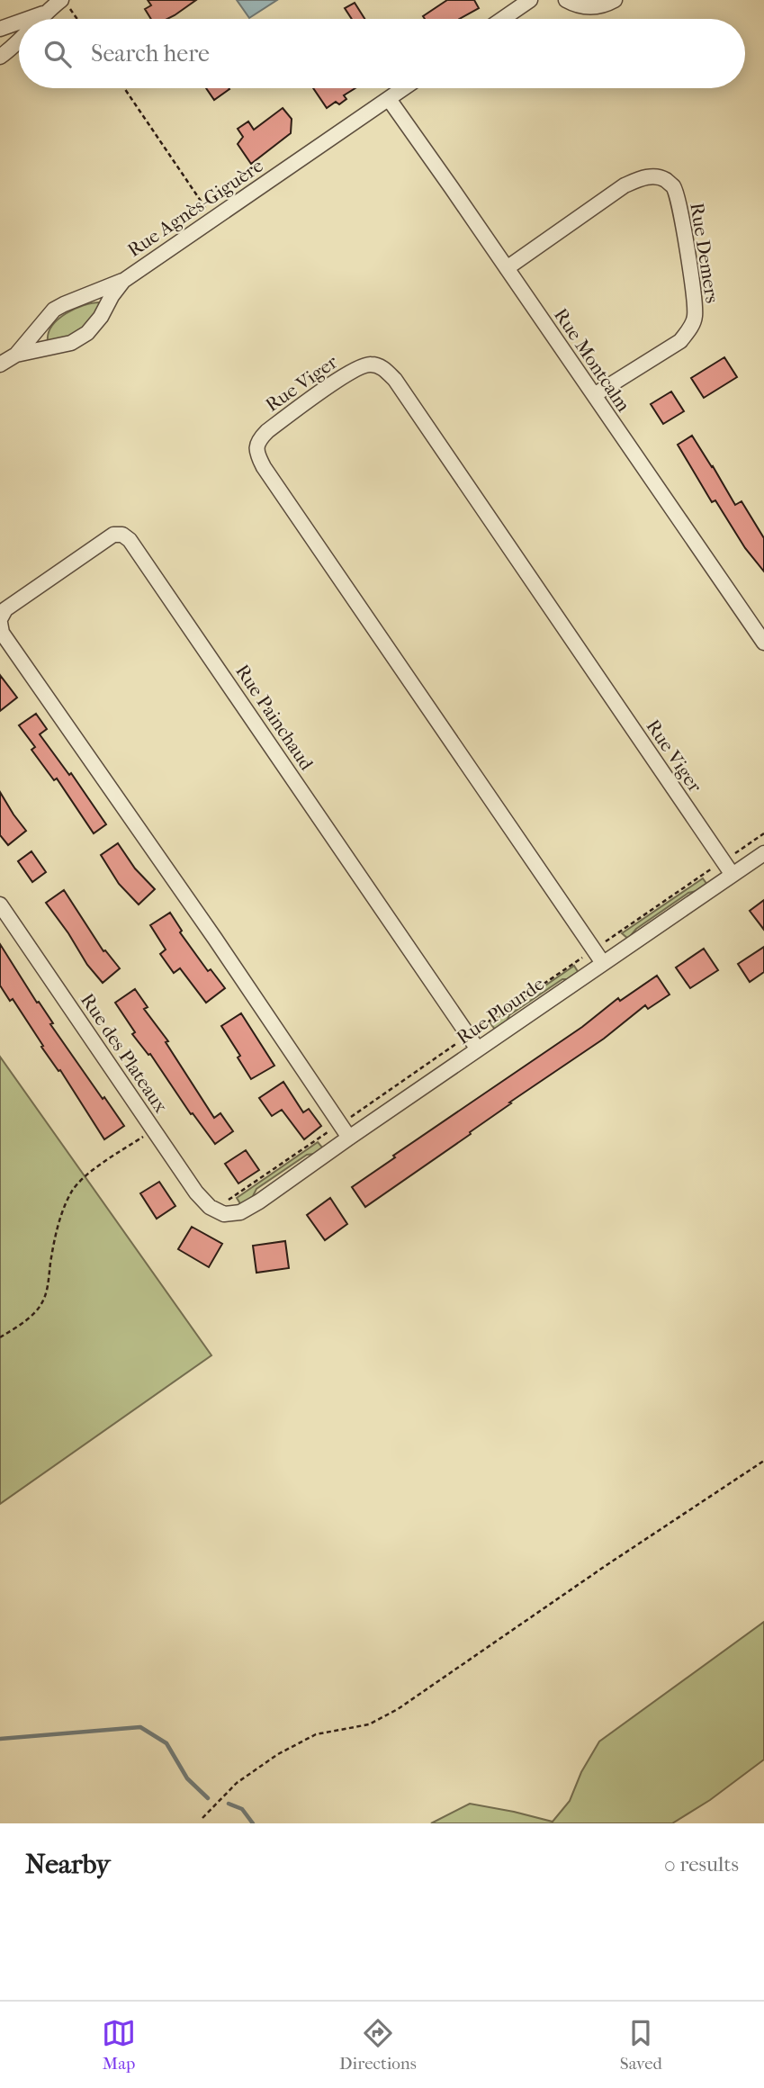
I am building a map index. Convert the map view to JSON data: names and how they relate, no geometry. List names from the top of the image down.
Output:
{
  "streets": {
    "street": [
      "Rue Agnès-Giguère",
      "Rue Demers",
      "Rue Montcalm",
      "Rue Viger",
      "Rue Painchaud",
      "Rue Plourde",
      "Rue des Plateaux"
    ]
  },
  "crossings": [
    ["Rue Agnès-Giguère", "Rue Montcalm"],
    ["Rue Demers", "Rue Montcalm"],
    ["Rue Viger", "Rue Plourde"],
    ["Rue Painchaud", "Rue Plourde"],
    ["Rue Plourde", "Rue des Plateaux"]
  ],
  "page": {
    "search": "Search here",
    "heading": ["Nearby", "0 results"],
    "nav": ["Map", "Directions", "Saved"]
  }
}
